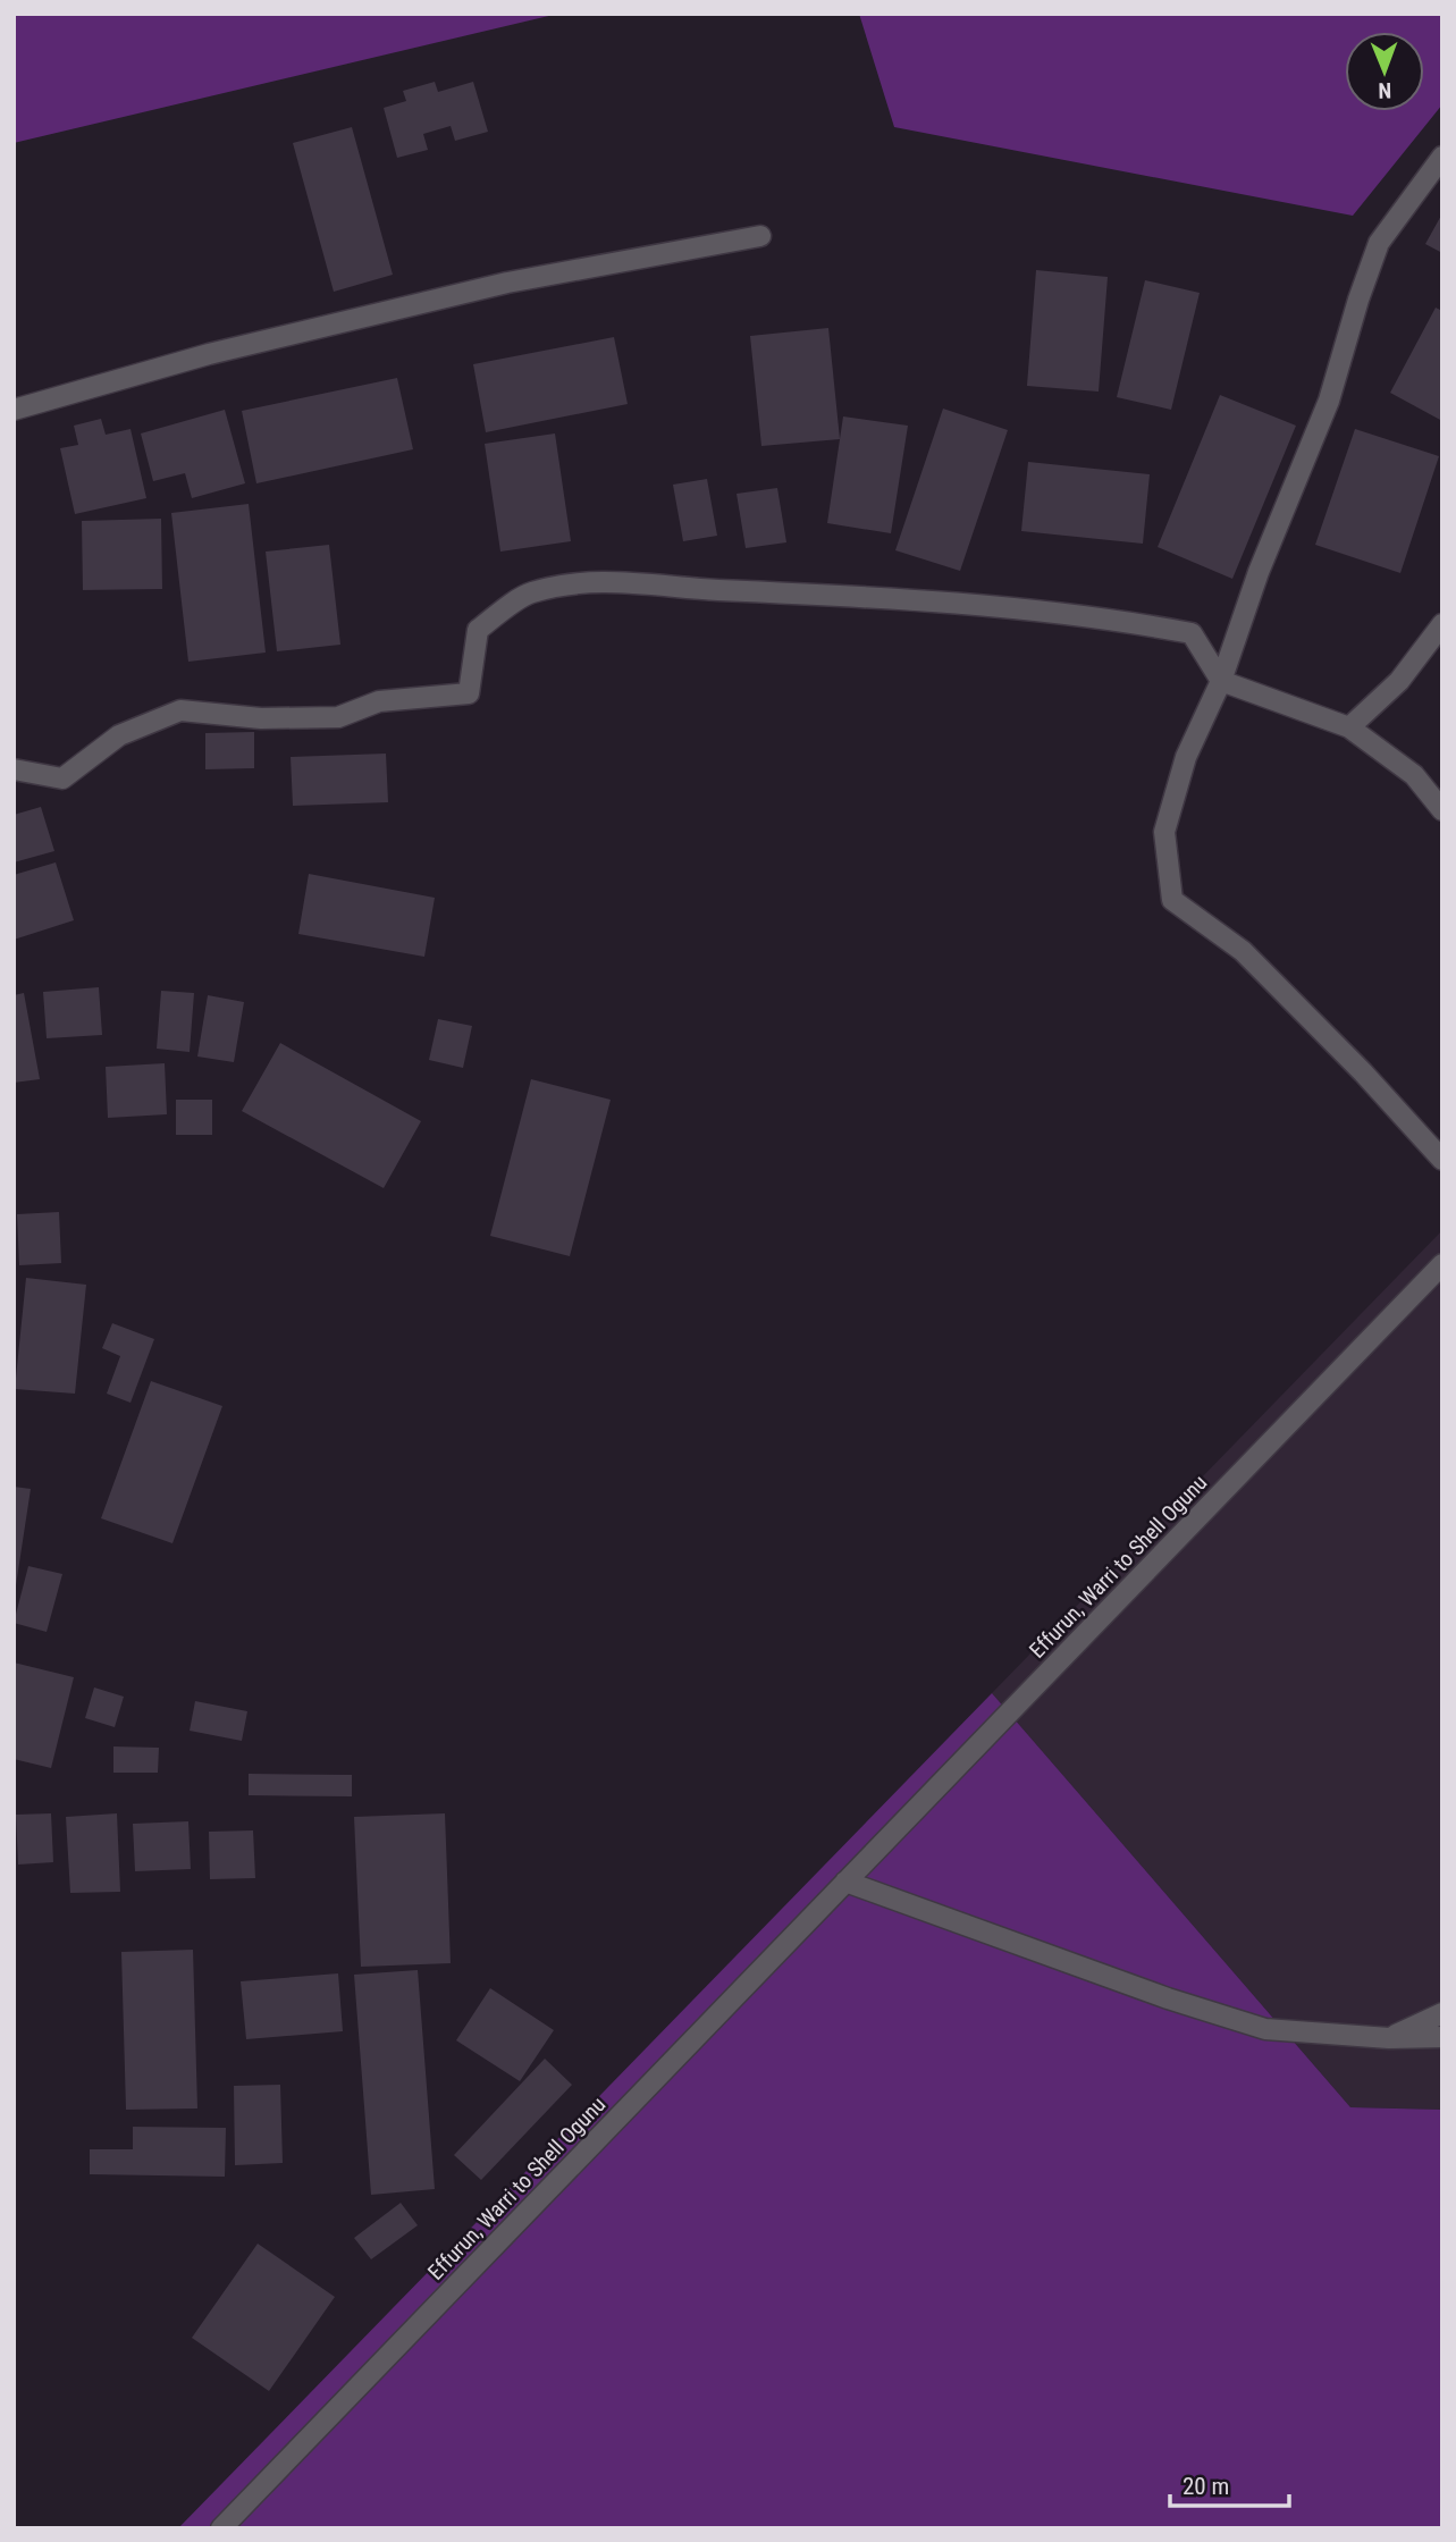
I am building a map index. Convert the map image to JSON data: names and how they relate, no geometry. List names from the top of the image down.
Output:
{
  "streets": {
    "street": ["Effurun, Warri to Shell Ogunu"]
  },
  "scale_bar": "20 m",
  "north": "bottom"
}
